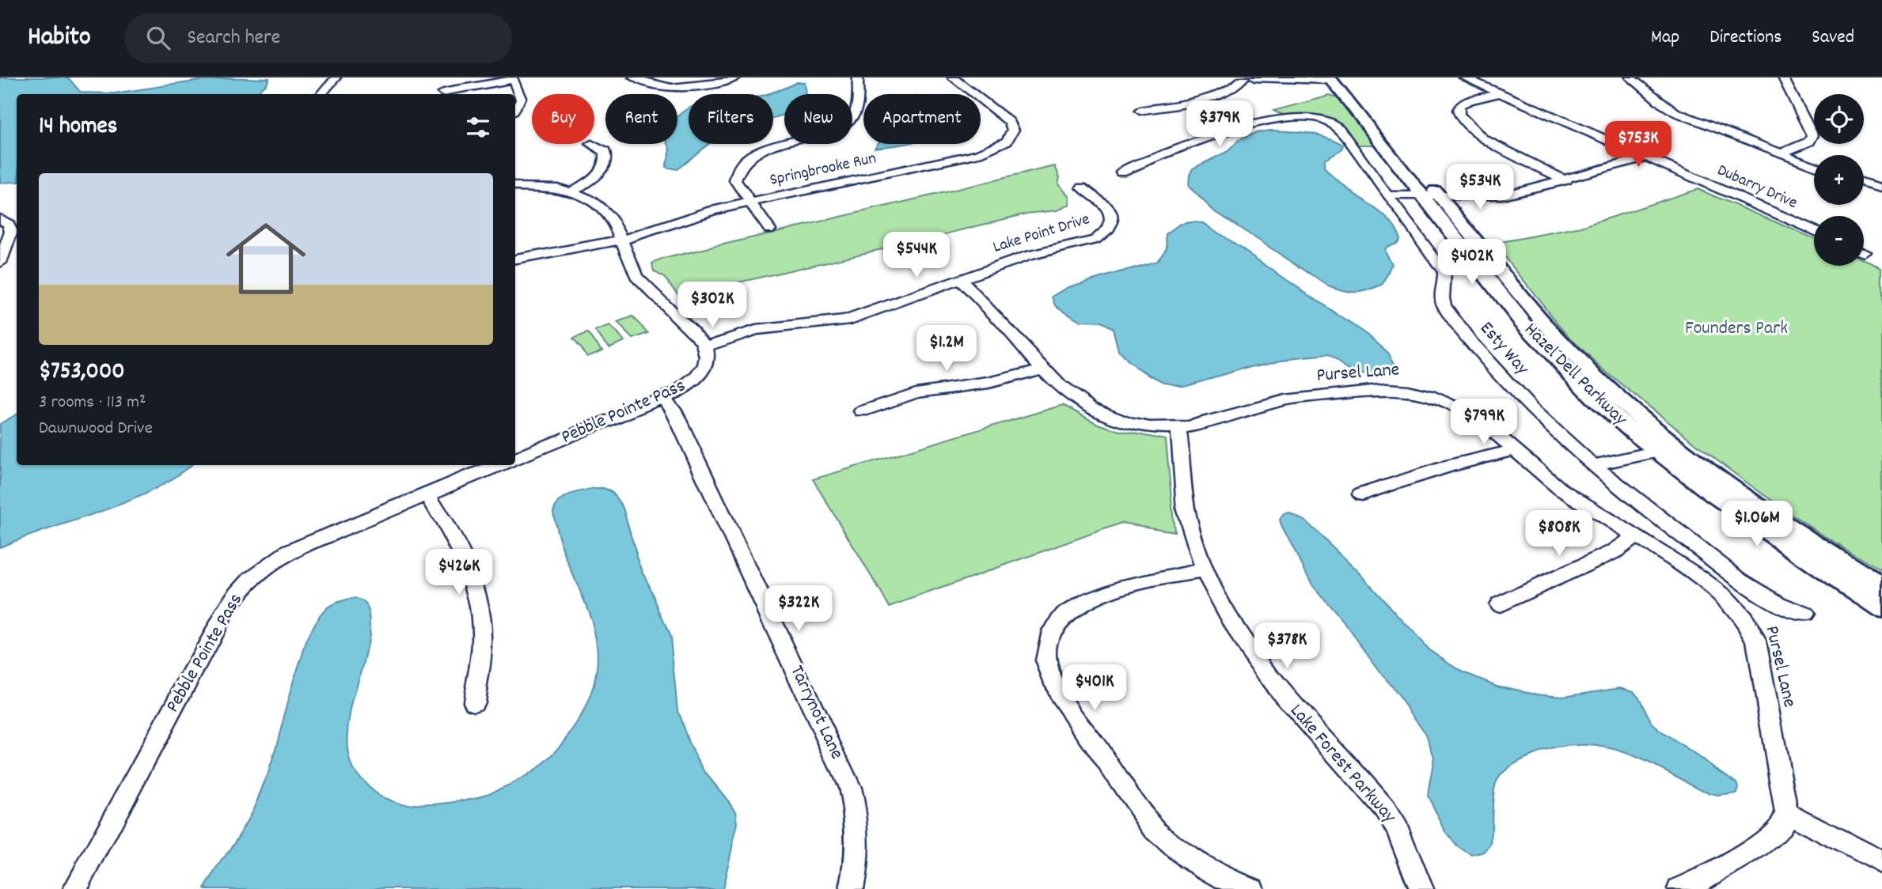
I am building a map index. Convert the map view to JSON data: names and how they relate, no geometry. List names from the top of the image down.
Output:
{
  "streets": {
    "main road": ["Hazel Dell Parkway"],
    "street": [
      "Springbrooke Run",
      "Dubarry Drive",
      "Lake Point Drive",
      "Esty Way",
      "Pursel Lane",
      "Pebble Pointe Pass",
      "Tarrynot Lane",
      "Lake Forest Parkway"
    ]
  },
  "crossings": [
    ["Lake Point Drive", "Pursel Lane"],
    ["Lake Point Drive", "Pebble Pointe Pass"],
    ["Pursel Lane", "Lake Forest Parkway"],
    ["Pebble Pointe Pass", "Tarrynot Lane"]
  ],
  "parks": ["Founders Park"],
  "page": {
    "header": "Habito",
    "search": "Search here",
    "nav": ["Map", "Directions", "Saved"],
    "map_buttons": ["+", "−"],
    "chip": [
      "Buy",
      "Rent",
      "Filters",
      "New",
      "Apartment"
    ],
    "heading": "14 homes",
    "price": [
      "$379K",
      "$753K",
      "$534K",
      "$544K",
      "$402K",
      "$302K",
      "$1.2M",
      "$799K",
      "$1.06M",
      "$808K",
      "$426K",
      "$322K",
      "$378K",
      "$401K"
    ],
    "list": [
      {
        "name": "$753,000",
        "note": "3 rooms · 113 m² · Dawnwood Drive"
      }
    ]
  }
}
